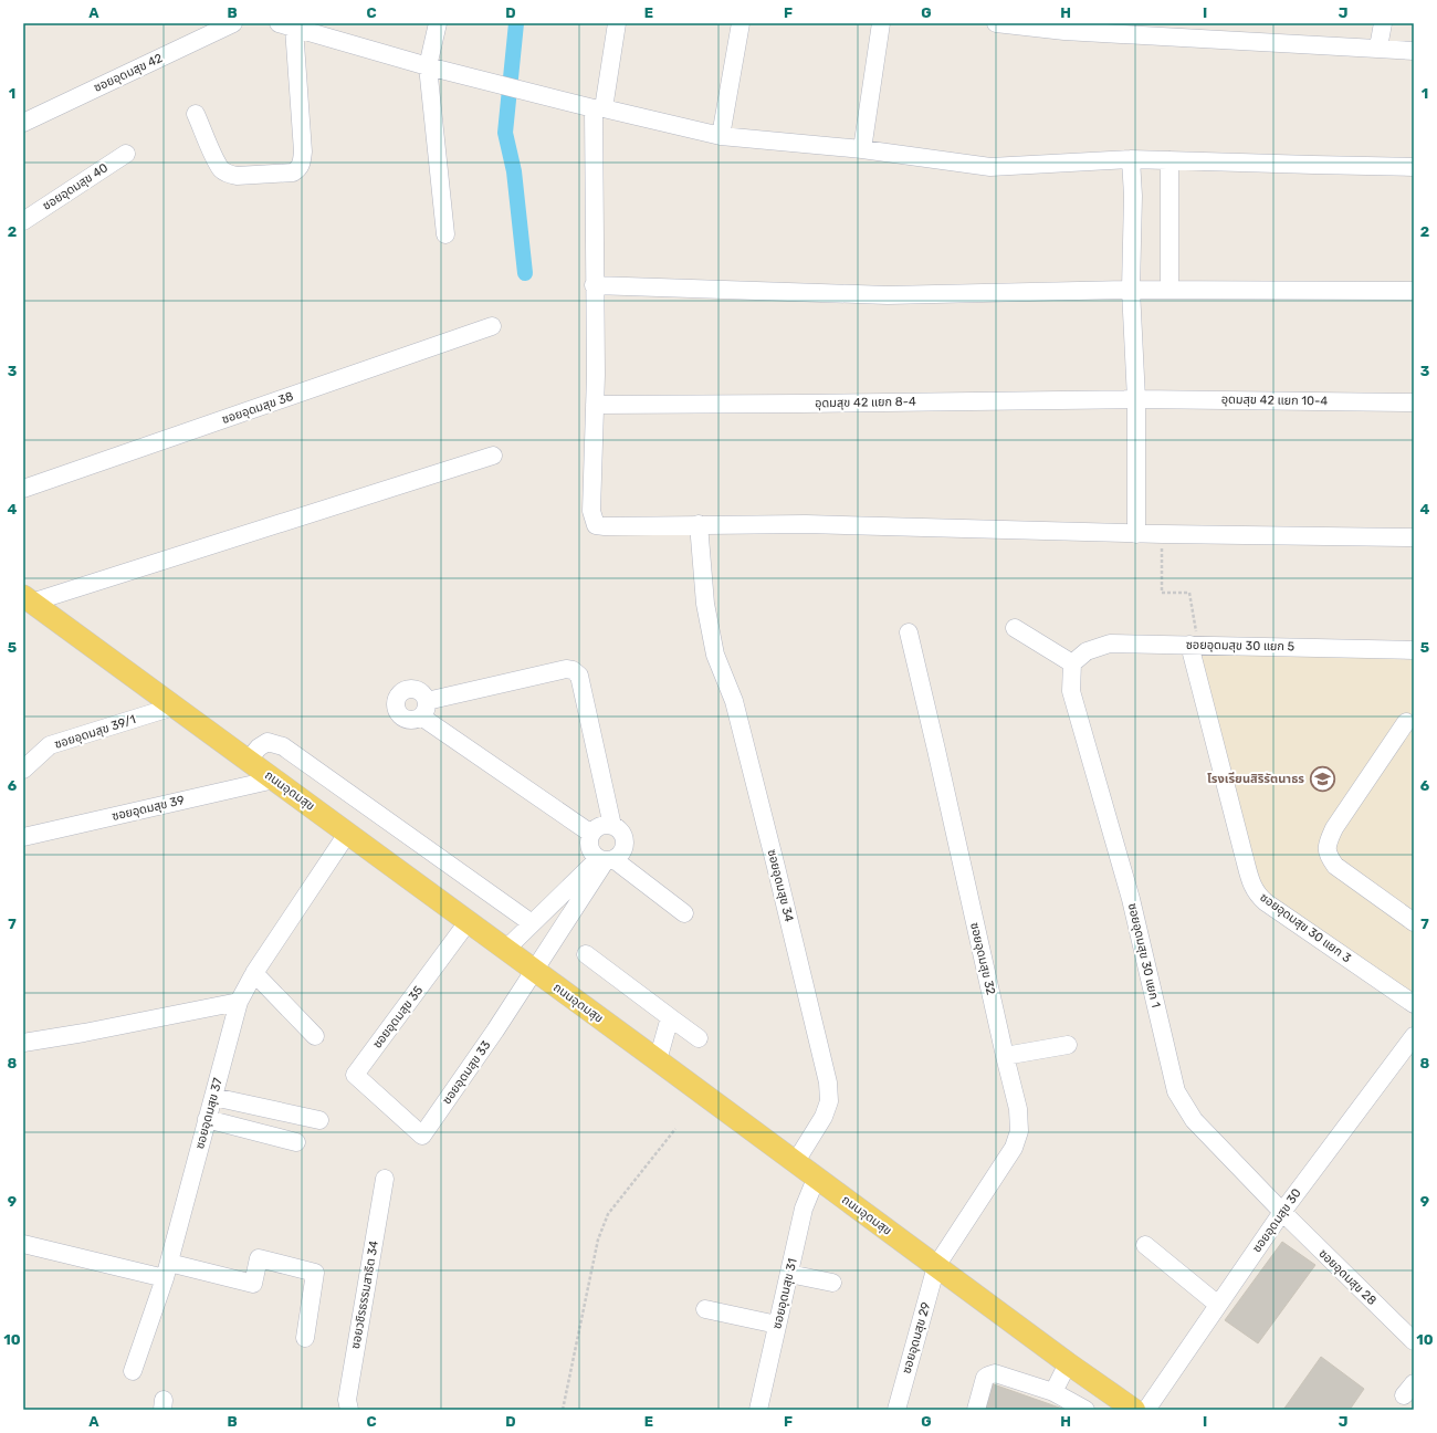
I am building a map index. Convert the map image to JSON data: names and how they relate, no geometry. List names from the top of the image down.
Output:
{
  "streets": {
    "main road": ["ถนนอุดมสุข"],
    "street": [
      "ซอยอุดมสุข 42",
      "ซอยอุดมสุข 40",
      "อุดมสุข 42 แยก 10-4",
      "อุดมสุข 42 แยก 8-4",
      "ซอยอุดมสุข 38",
      "ซอยอุดมสุข 30 แยก 5",
      "ซอยอุดมสุข 39/1",
      "ซอยอุดมสุข 39",
      "ซอยอุดมสุข 34",
      "ซอยอุดมสุข 30 แยก 3",
      "ซอยอุดมสุข 30 แยก 1",
      "ซอยอุดมสุข 32",
      "ซอยอุดมสุข 35",
      "ซอยอุดมสุข 33",
      "ซอยอุดมสุข 37",
      "ซอยอุดมสุข 30",
      "ซอยอุดมสุข 28",
      "ซอยอุดมสุข 31",
      "ซอยวชิรธรรมสาธิต 34",
      "ซอยอุดมสุข 29"
    ]
  },
  "crossings": [
    ["อุดมสุข 42 แยก 10-4", "อุดมสุข 42 แยก 8-4"],
    ["ซอยอุดมสุข 30 แยก 5", "ซอยอุดมสุข 30 แยก 3"],
    ["ซอยอุดมสุข 30 แยก 5", "ซอยอุดมสุข 30 แยก 1"],
    ["ซอยอุดมสุข 39/1", "ถนนอุดมสุข"],
    ["ถนนอุดมสุข", "ซอยอุดมสุข 39"],
    ["ถนนอุดมสุข", "ซอยอุดมสุข 34"],
    ["ถนนอุดมสุข", "ซอยอุดมสุข 32"],
    ["ถนนอุดมสุข", "ซอยอุดมสุข 35"],
    ["ถนนอุดมสุข", "ซอยอุดมสุข 33"],
    ["ถนนอุดมสุข", "ซอยอุดมสุข 37"],
    ["ถนนอุดมสุข", "ซอยอุดมสุข 31"],
    ["ถนนอุดมสุข", "ซอยอุดมสุข 29"],
    ["ซอยอุดมสุข 30 แยก 1", "ซอยอุดมสุข 30"],
    ["ซอยอุดมสุข 30 แยก 1", "ซอยอุดมสุข 28"],
    ["ซอยอุดมสุข 32", "ซอยอุดมสุข 29"],
    ["ซอยอุดมสุข 35", "ซอยอุดมสุข 33"],
    ["ซอยอุดมสุข 30", "ซอยอุดมสุข 28"]
  ],
  "places": {
    "school or university": ["โรงเรียนสิริรัตนาธร"]
  },
  "grid": {
    "columns": [
      "A",
      "B",
      "C",
      "D",
      "E",
      "F",
      "G",
      "H",
      "I",
      "J"
    ],
    "rows": [
      "1",
      "2",
      "3",
      "4",
      "5",
      "6",
      "7",
      "8",
      "9",
      "10"
    ]
  }
}
